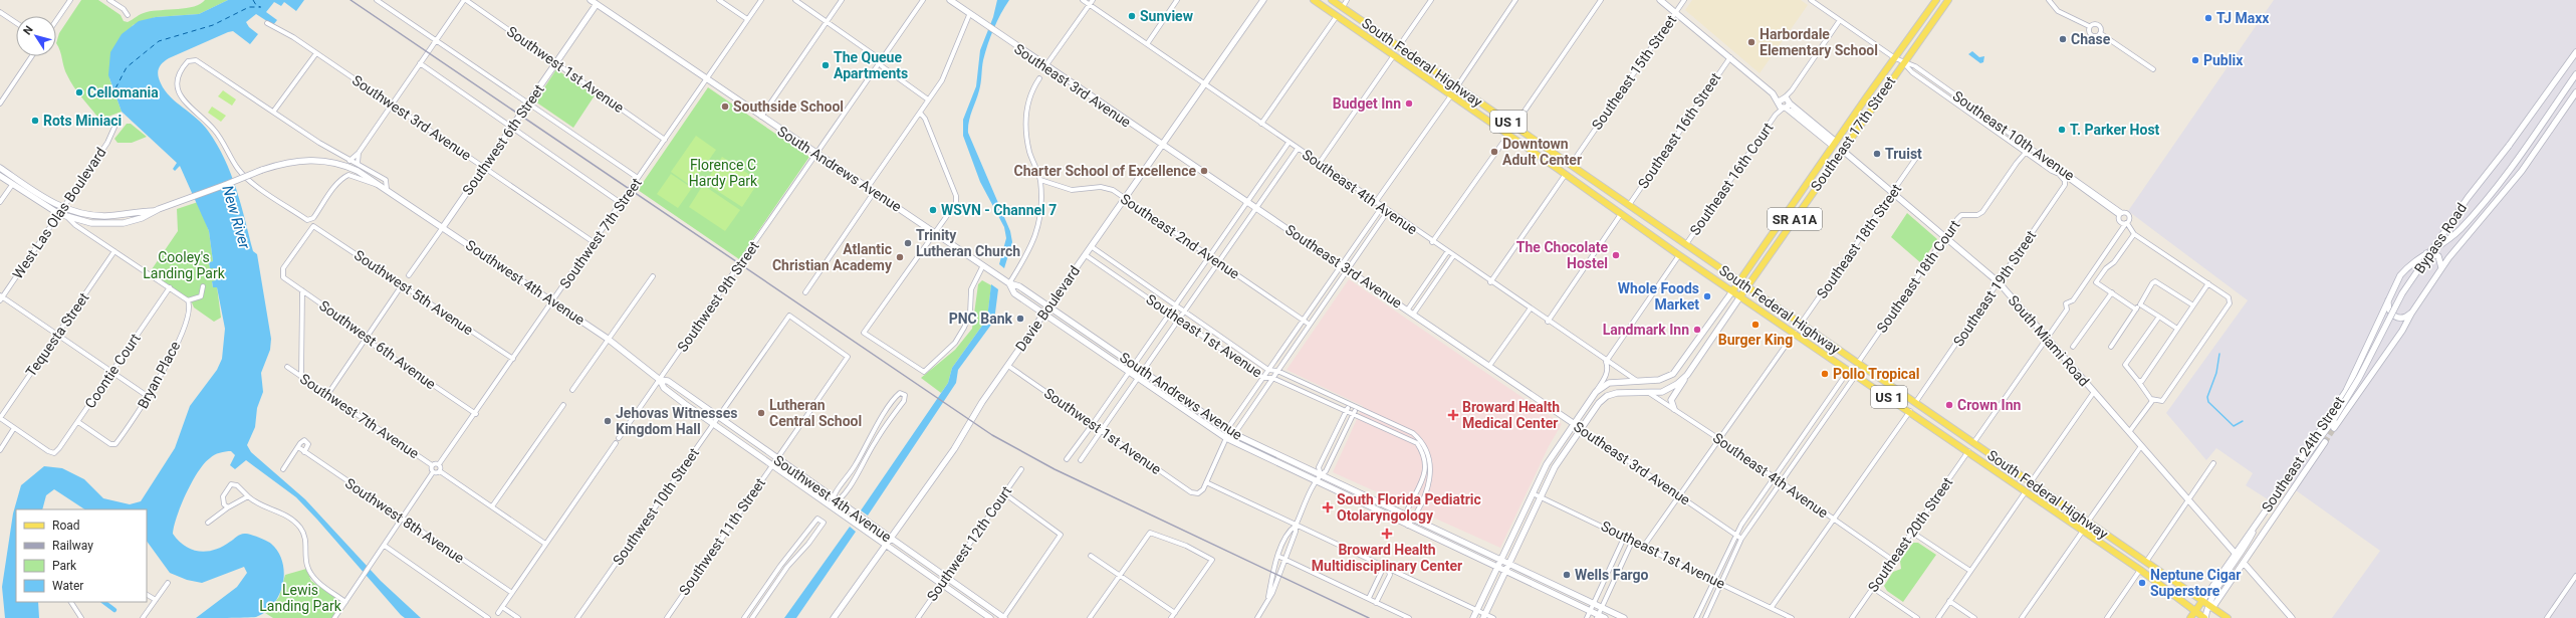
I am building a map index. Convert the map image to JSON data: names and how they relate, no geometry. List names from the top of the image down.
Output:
{
  "streets": {
    "main road": [
      "South Federal Highway",
      "Southeast 3rd Avenue",
      "US 1",
      "Southeast 17th Street",
      "Southwest 6th Street",
      "South Andrews Avenue",
      "SR A1A",
      "Bypass Road",
      "Southwest 4th Avenue",
      "Davie Boulevard",
      "South Miami Road",
      "Southeast 24th Street"
    ],
    "street": [
      "Southwest 1st Avenue",
      "Southeast 15th Street",
      "Southwest 3rd Avenue",
      "Southeast 16th Street",
      "Southeast 10th Avenue",
      "Southeast 16th Court",
      "Southeast 4th Avenue",
      "West Las Olas Boulevard",
      "Southwest 7th Street",
      "Southeast 2nd Avenue",
      "Southeast 18th Street",
      "Southeast 18th Court",
      "Southeast 19th Street",
      "Southwest 5th Avenue",
      "Southwest 9th Street",
      "Tequesta Street",
      "Southeast 1st Avenue",
      "Southwest 6th Avenue",
      "Coontie Court",
      "Bryan Place",
      "Southwest 7th Avenue",
      "Southwest 10th Street",
      "Southwest 8th Avenue",
      "Southeast 20th Street",
      "Southwest 11th Street",
      "Southwest 12th Court"
    ]
  },
  "crossings": [
    ["South Federal Highway", "Southeast 15th Street"],
    ["South Federal Highway", "Southeast 16th Street"],
    ["South Federal Highway", "Southeast 17th Street"],
    ["South Federal Highway", "Southeast 16th Court"],
    ["South Federal Highway", "Southeast 18th Street"],
    ["South Federal Highway", "Southeast 18th Court"],
    ["South Federal Highway", "Southeast 19th Street"],
    ["South Federal Highway", "Southeast 24th Street"],
    ["South Federal Highway", "Southeast 20th Street"],
    ["Southwest 1st Avenue", "Southwest 6th Street"],
    ["Southwest 1st Avenue", "Southwest 7th Street"],
    ["Southwest 1st Avenue", "Davie Boulevard"],
    ["Southeast 3rd Avenue", "Southeast 17th Street"],
    ["Southeast 3rd Avenue", "Davie Boulevard"],
    ["Southwest 3rd Avenue", "Southwest 6th Street"],
    ["Southwest 3rd Avenue", "Southwest 7th Street"],
    ["Southeast 17th Street", "Southeast 10th Avenue"],
    ["Southeast 17th Street", "South Andrews Avenue"],
    ["Southeast 17th Street", "Southeast 4th Avenue"],
    ["Southeast 17th Street", "Southeast 1st Avenue"],
    ["Southeast 17th Street", "South Miami Road"],
    ["Southeast 10th Avenue", "Southeast 16th Court"],
    ["Southeast 10th Avenue", "Southeast 18th Court"],
    ["Southeast 10th Avenue", "Southeast 19th Street"],
    ["Southwest 6th Street", "South Andrews Avenue"],
    ["Southwest 6th Street", "Southwest 4th Avenue"],
    ["South Andrews Avenue", "Southwest 7th Street"],
    ["South Andrews Avenue", "Southwest 9th Street"],
    ["South Andrews Avenue", "Davie Boulevard"],
    ["Southeast 4th Avenue", "Davie Boulevard"],
    ["Southeast 4th Avenue", "Southeast 20th Street"],
    ["West Las Olas Boulevard", "Southwest 4th Avenue"],
    ["Southwest 7th Street", "Southwest 4th Avenue"],
    ["Southwest 7th Street", "Southwest 5th Avenue"],
    ["Southwest 7th Street", "Southwest 6th Avenue"],
    ["Southeast 2nd Avenue", "Davie Boulevard"],
    ["Bypass Road", "Southeast 24th Street"],
    ["Southeast 18th Street", "South Miami Road"],
    ["Southeast 18th Court", "South Miami Road"],
    ["Southwest 4th Avenue", "Southwest 9th Street"],
    ["Southwest 4th Avenue", "Davie Boulevard"],
    ["Southwest 4th Avenue", "Southwest 10th Street"],
    ["Southwest 4th Avenue", "Southwest 11th Street"],
    ["Southwest 4th Avenue", "Southwest 12th Court"],
    ["Southeast 19th Street", "South Miami Road"],
    ["Southwest 5th Avenue", "Southwest 6th Avenue"],
    ["Davie Boulevard", "Southeast 1st Avenue"],
    ["South Miami Road", "Southeast 24th Street"],
    ["Coontie Court", "Bryan Place"],
    ["Southwest 10th Street", "Southwest 11th Street"]
  ],
  "water": ["New River"],
  "parks": ["Florence C Hardy Park", "Cooley's Landing Park", "Lewis Landing Park"],
  "places": {
    "other": [
      "Sunview",
      "TJ Maxx",
      "Chase",
      "Harbordale Elementary School",
      "Publix",
      "The Queue Apartments",
      "Cellomania",
      "Budget Inn",
      "Southside School",
      "Rots Miniaci",
      "T. Parker Host",
      "Downtown Adult Center",
      "Truist",
      "Charter School of Excellence",
      "WSVN - Channel 7",
      "Trinity Lutheran Church",
      "The Chocolate Hostel",
      "Atlantic Christian Academy",
      "Whole Foods Market",
      "PNC Bank",
      "Burger King",
      "Landmark Inn",
      "Pollo Tropical",
      "Crown Inn",
      "Lutheran Central School",
      "Jehovas Witnesses Kingdom Hall",
      "Wells Fargo",
      "Neptune Cigar Superstore"
    ],
    "health": ["Broward Health Medical Center", "South Florida Pediatric Otolaryngology", "Broward Health Multidisciplinary Center"]
  },
  "legend": [
    "Road",
    "Railway",
    "Park",
    "Water"
  ],
  "north": "top left"
}
